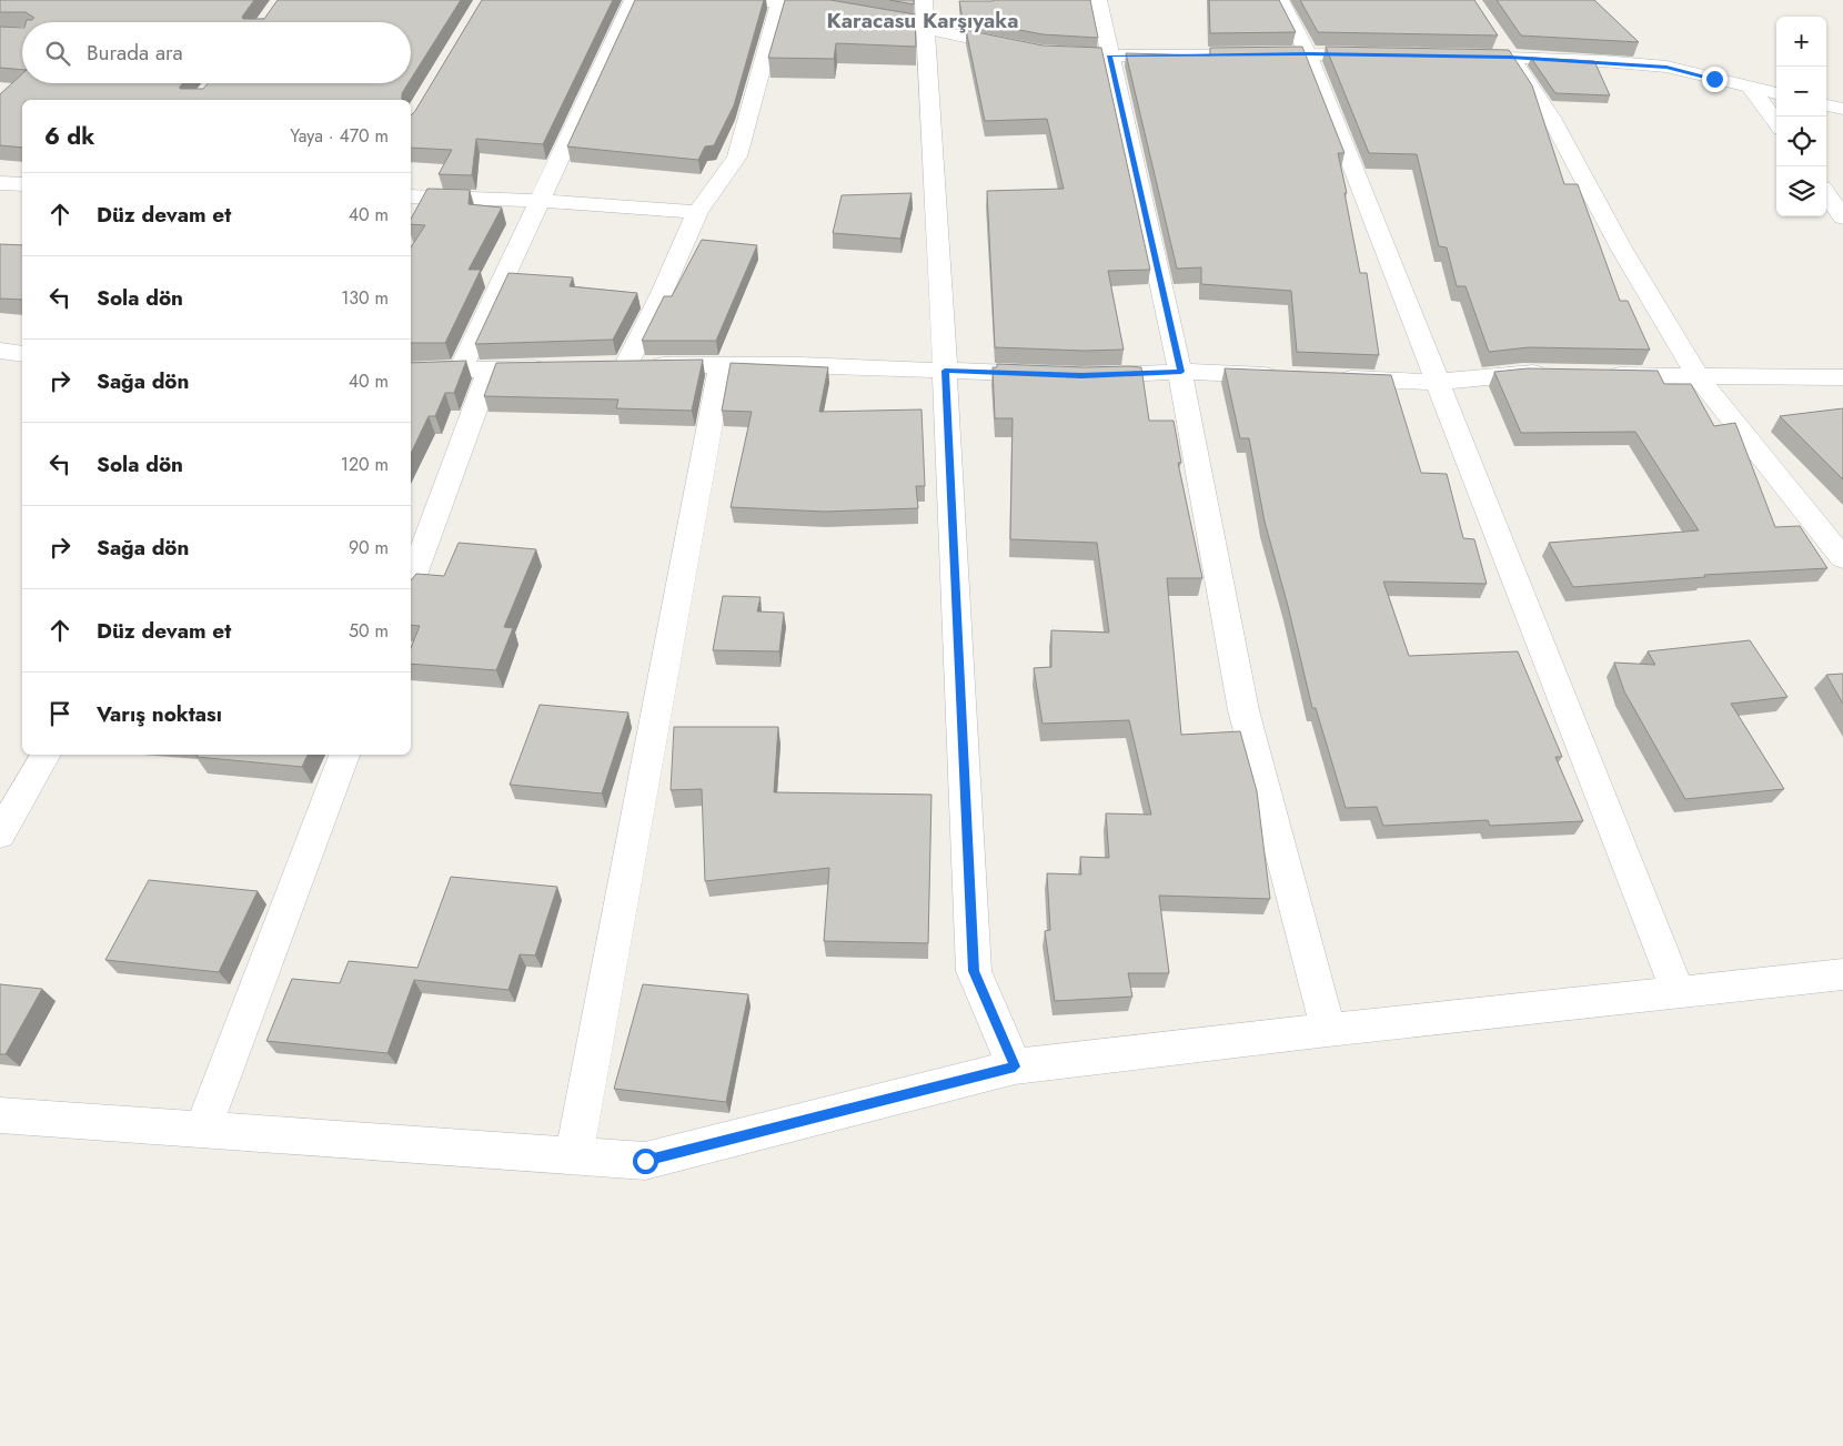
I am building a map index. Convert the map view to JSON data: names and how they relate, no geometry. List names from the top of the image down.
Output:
{
  "districts": ["Karacasu Karşıyaka"],
  "page": {
    "map_buttons": ["+", "−"],
    "search": "Burada ara",
    "heading": ["6 dk", "Yaya · 470 m"],
    "list": [
      ["Düz devam et", "40 m"],
      ["Sola dön", "130 m"],
      ["Sağa dön", "40 m"],
      ["Sola dön", "120 m"],
      ["Sağa dön", "90 m"],
      ["Düz devam et", "50 m"],
      "Varış noktası"
    ]
  }
}
